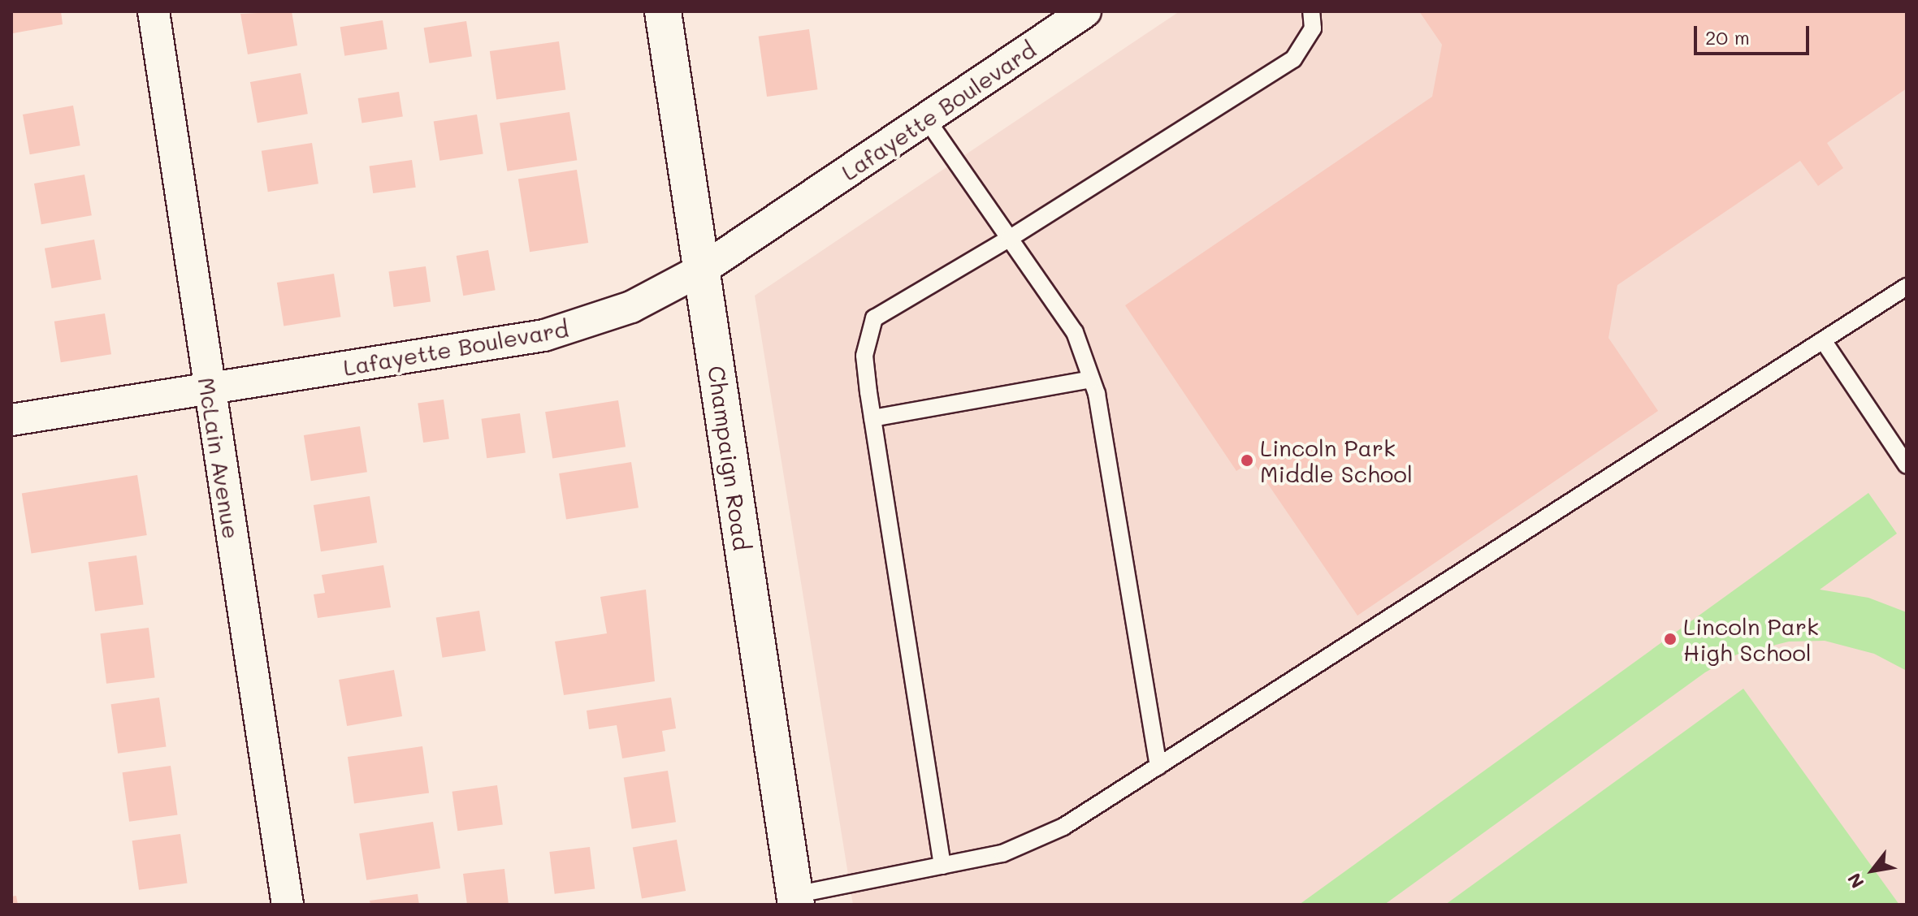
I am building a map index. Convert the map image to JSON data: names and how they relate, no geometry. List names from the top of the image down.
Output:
{
  "streets": {
    "street": ["Lafayette Boulevard", "McLain Avenue", "Champaign Road"]
  },
  "crossings": [
    ["Lafayette Boulevard", "McLain Avenue"],
    ["Lafayette Boulevard", "Champaign Road"]
  ],
  "places": ["Lincoln Park Middle School", "Lincoln Park High School"],
  "scale_bar": "20 m",
  "north": "bottom left"
}
